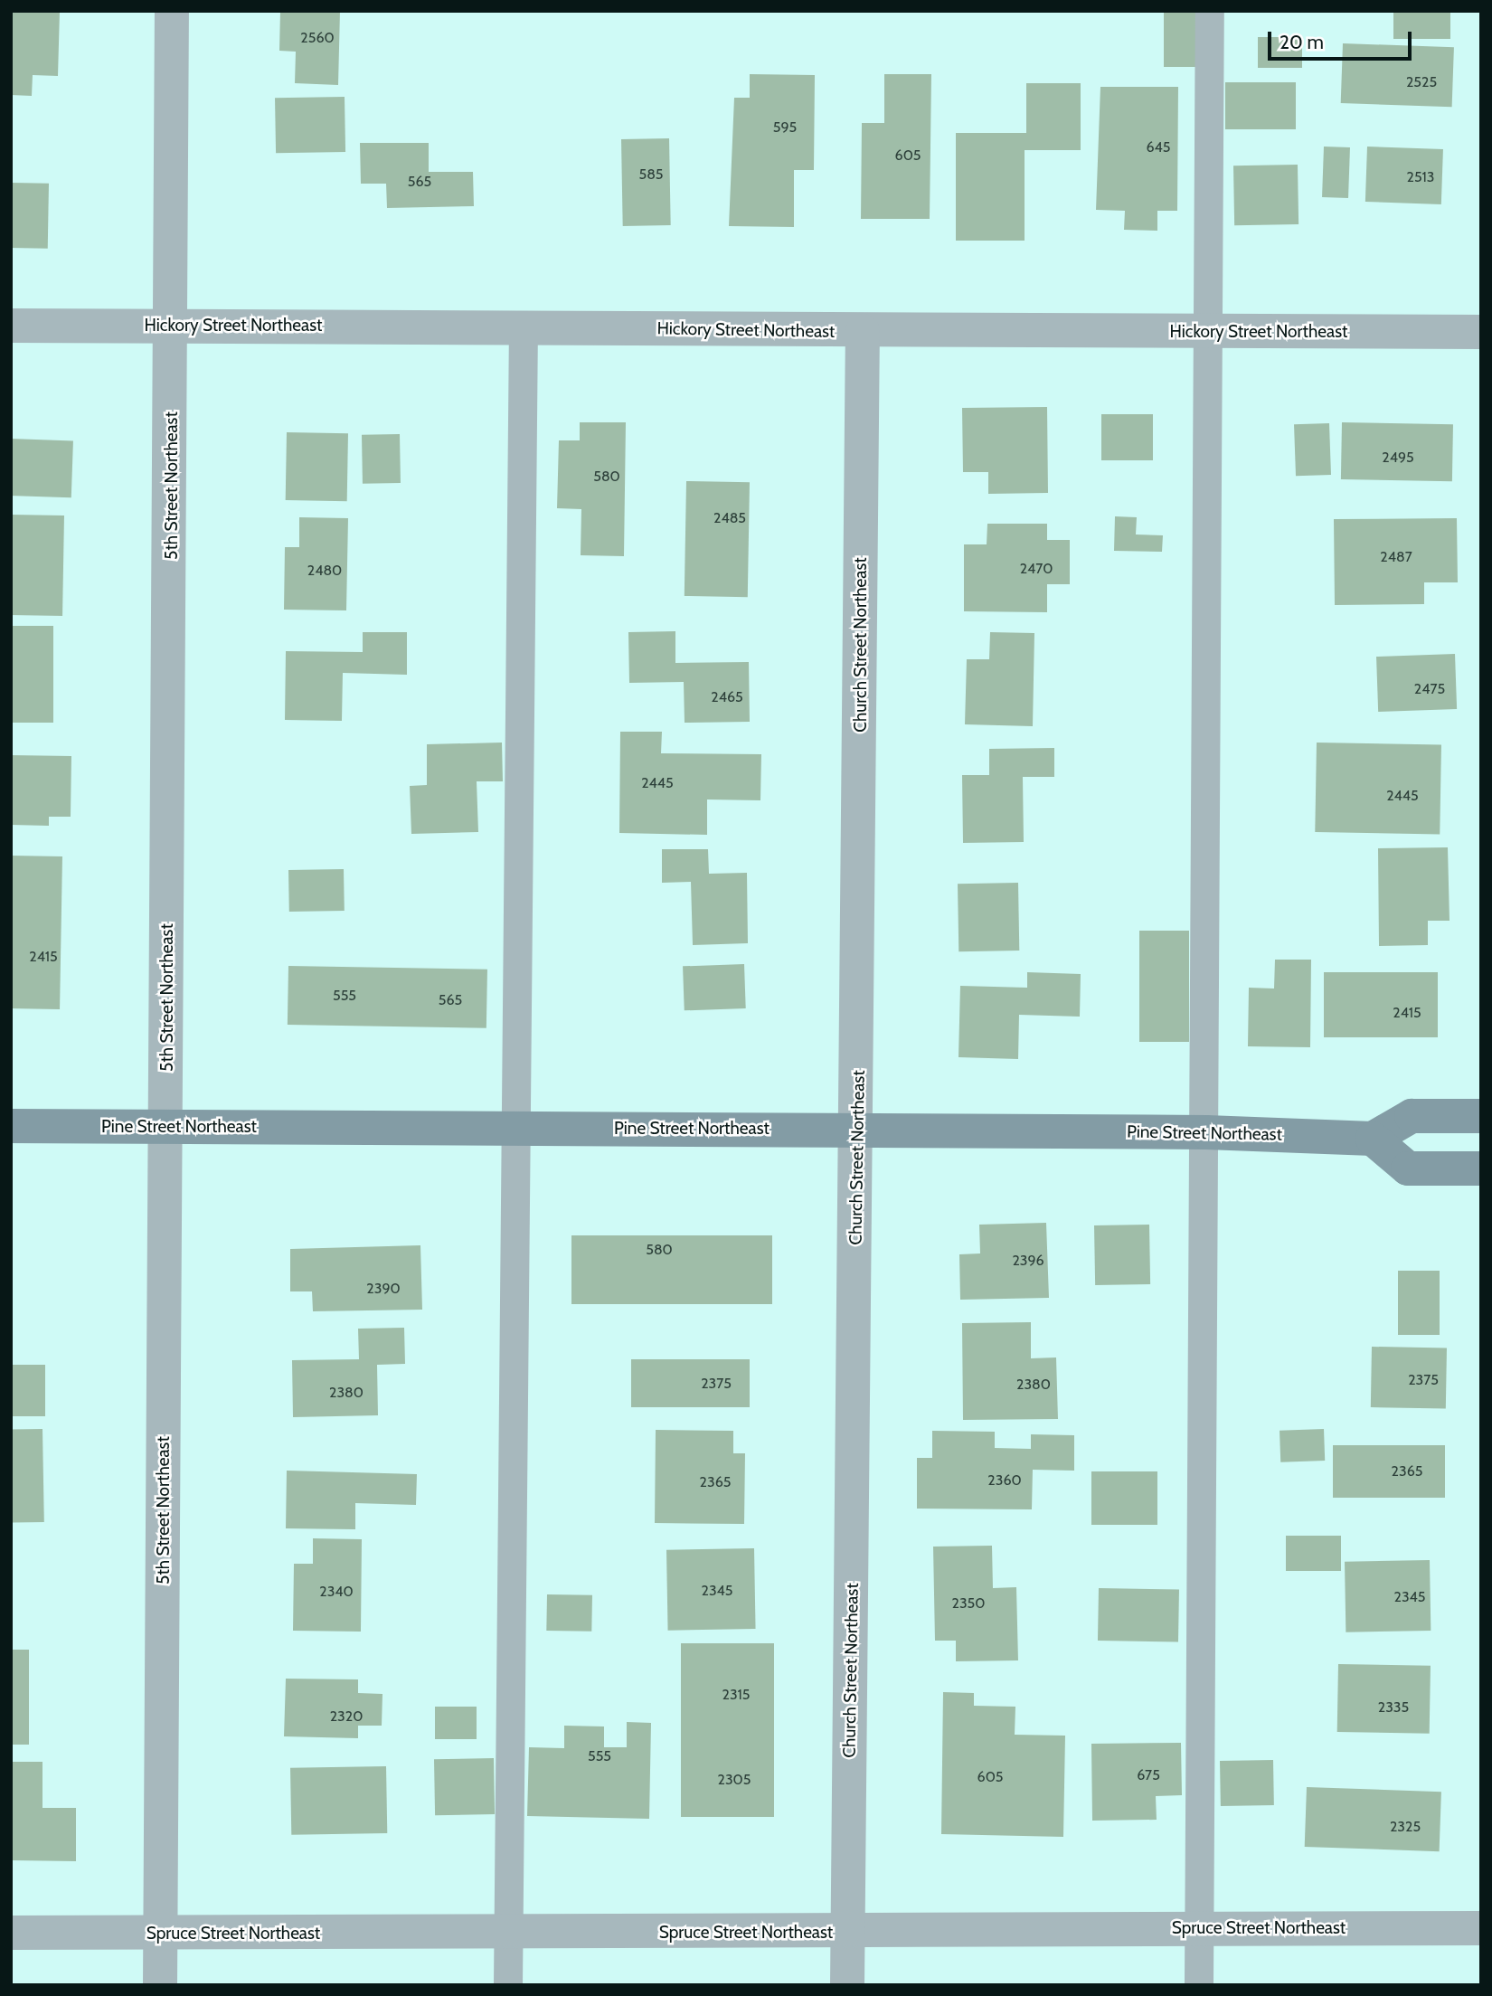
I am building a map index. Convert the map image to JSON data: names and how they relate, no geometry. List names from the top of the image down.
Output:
{
  "streets": {
    "main road": ["Pine Street Northeast"],
    "street": [
      "Hickory Street Northeast",
      "5th Street Northeast",
      "Church Street Northeast",
      "Spruce Street Northeast"
    ]
  },
  "crossings": [
    ["Hickory Street Northeast", "5th Street Northeast"],
    ["Hickory Street Northeast", "Church Street Northeast"],
    ["5th Street Northeast", "Pine Street Northeast"],
    ["5th Street Northeast", "Spruce Street Northeast"],
    ["Church Street Northeast", "Pine Street Northeast"],
    ["Church Street Northeast", "Spruce Street Northeast"]
  ],
  "house_numbers": [
    "2560",
    "2525",
    "595",
    "645",
    "605",
    "585",
    "2513",
    "565",
    "2495",
    "580",
    "2485",
    "2487",
    "2470",
    "2480",
    "2475",
    "2465",
    "2445",
    "2445",
    "2415",
    "555",
    "565",
    "2415",
    "580",
    "2396",
    "2390",
    "2375",
    "2375",
    "2380",
    "2380",
    "2365",
    "2360",
    "2365",
    "2345",
    "2340",
    "2345",
    "2350",
    "2315",
    "2335",
    "2320",
    "555",
    "675",
    "605",
    "2305",
    "2325"
  ],
  "scale_bar": "20 m"
}
